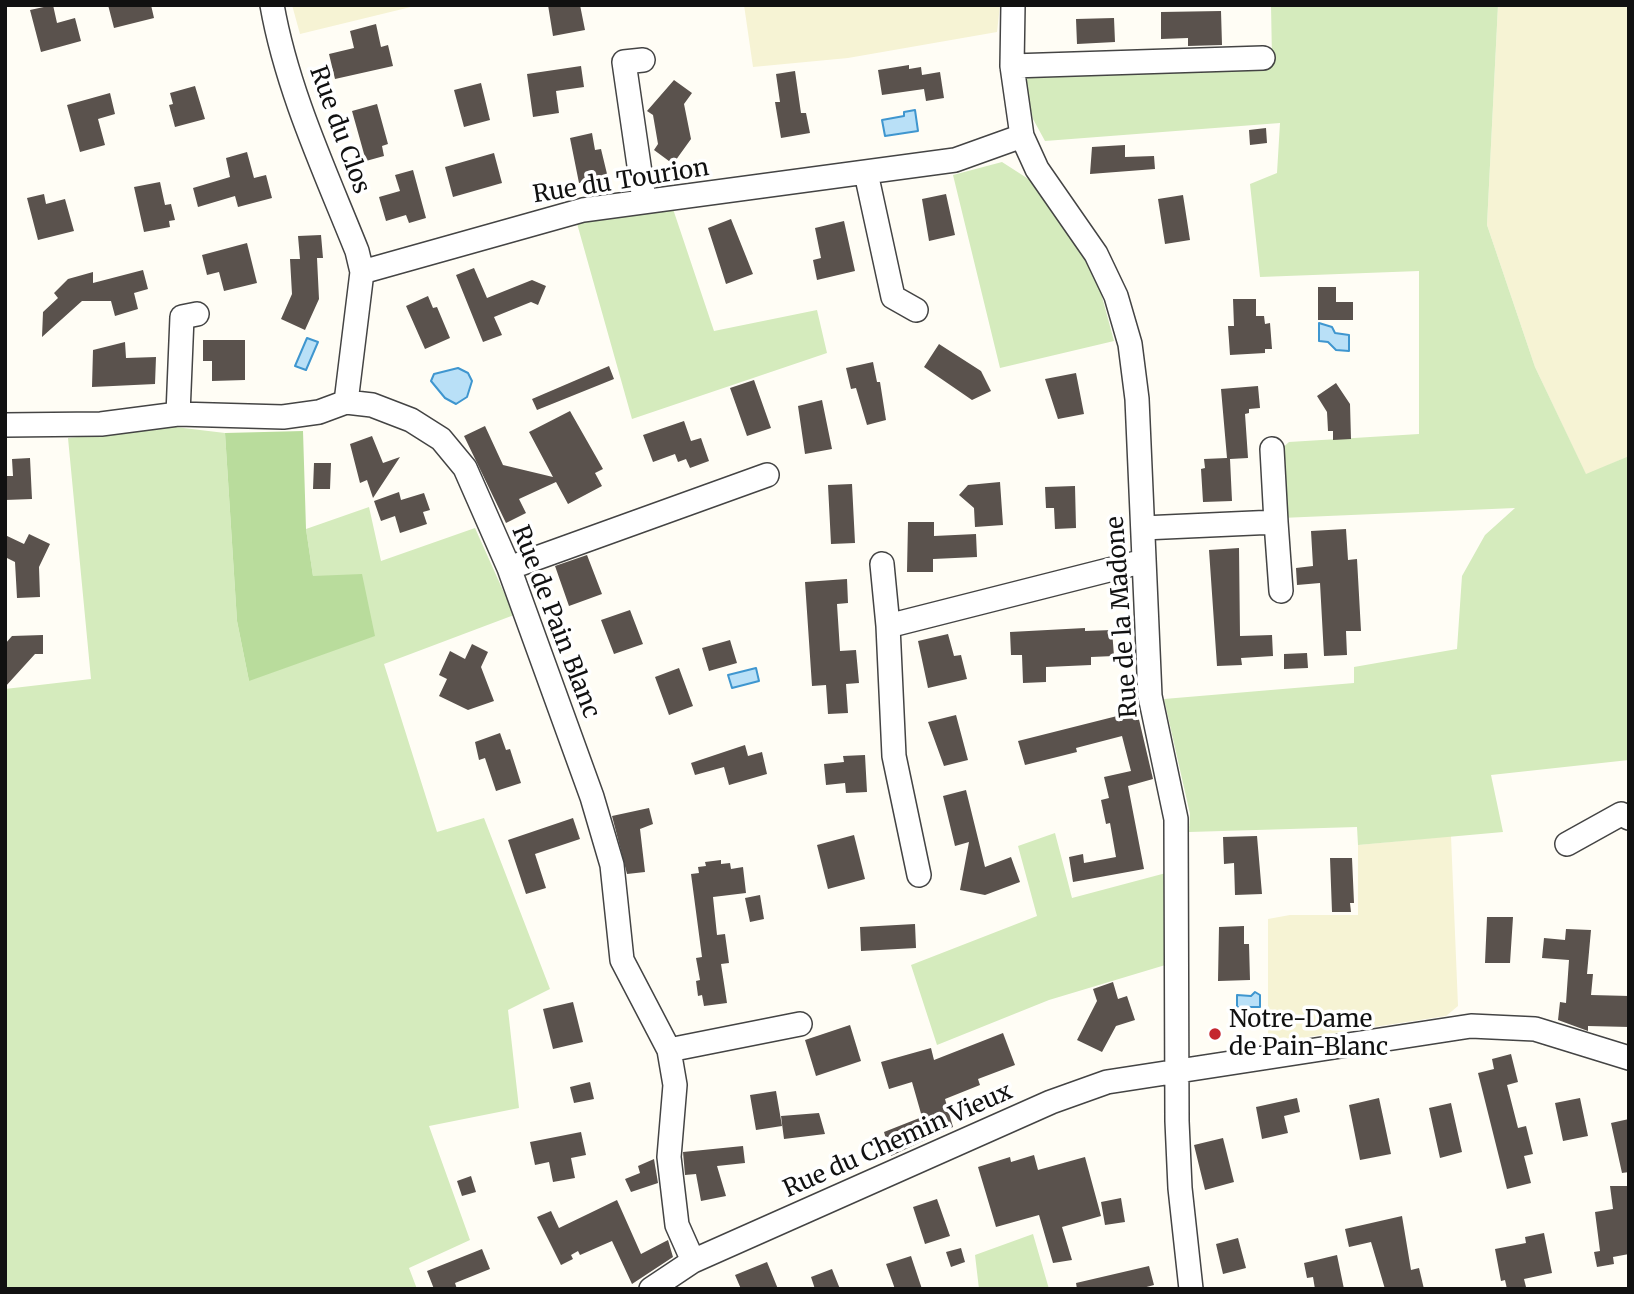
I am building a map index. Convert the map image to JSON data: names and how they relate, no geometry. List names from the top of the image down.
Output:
{
  "streets": {
    "street": [
      "Rue du Clos",
      "Rue du Tourion",
      "Rue de la Madone",
      "Rue de Pain Blanc",
      "Rue du Chemin Vieux"
    ]
  },
  "crossings": [
    ["Rue du Clos", "Rue du Tourion"],
    ["Rue du Tourion", "Rue de la Madone"],
    ["Rue de la Madone", "Rue du Chemin Vieux"],
    ["Rue de Pain Blanc", "Rue du Chemin Vieux"]
  ],
  "places": ["Notre-Dame de Pain-Blanc"]
}
